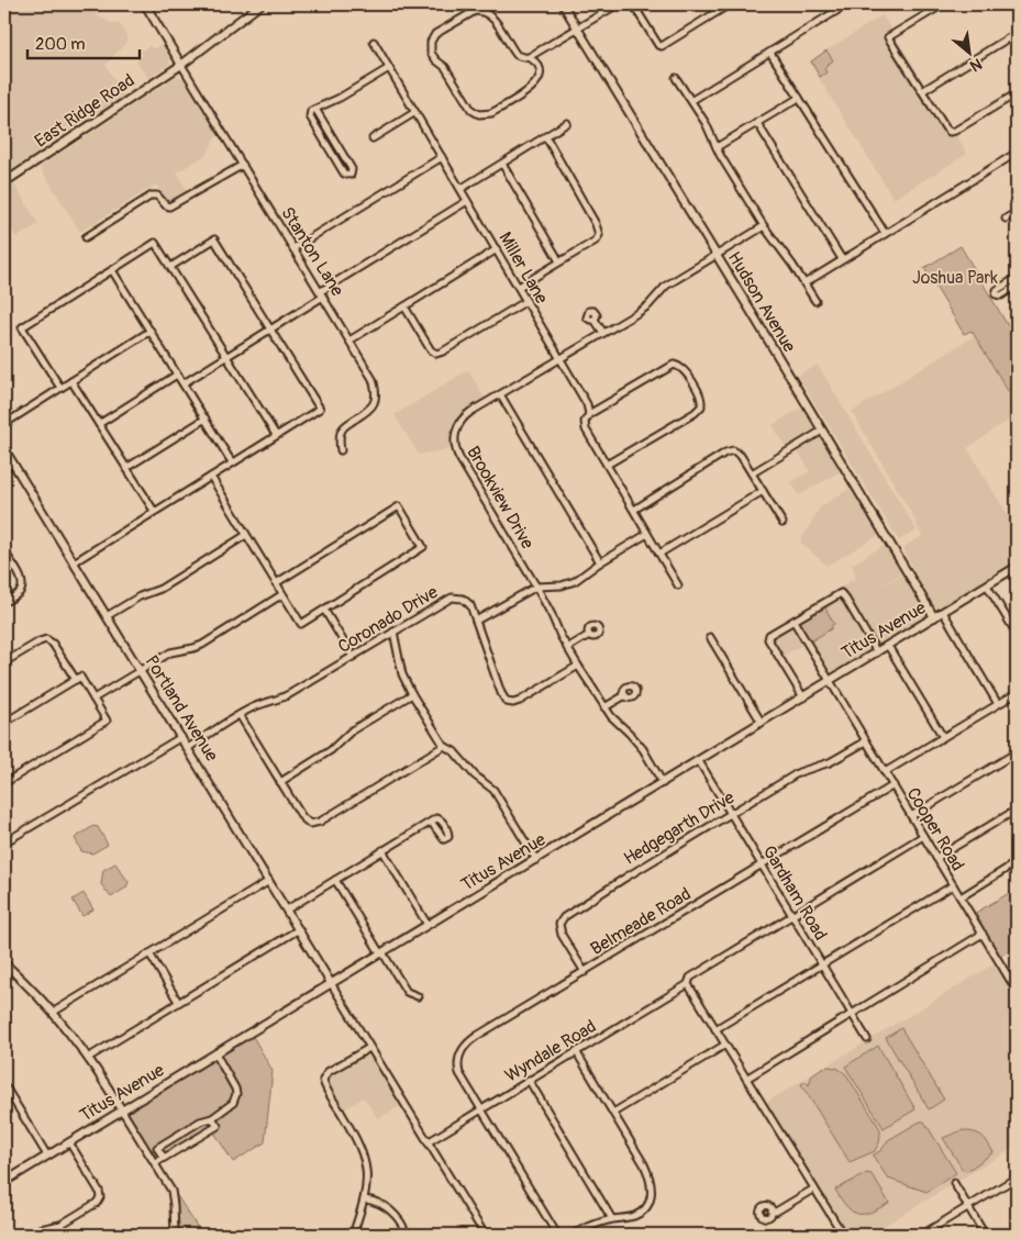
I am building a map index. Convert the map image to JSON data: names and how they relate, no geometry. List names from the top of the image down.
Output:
{
  "streets": {
    "main road": [
      "East Ridge Road",
      "Hudson Avenue",
      "Titus Avenue",
      "Portland Avenue"
    ],
    "street": [
      "Stanton Lane",
      "Miller Lane",
      "Brookview Drive",
      "Coronado Drive",
      "Hedgegarth Drive",
      "Cooper Road",
      "Gardham Road",
      "Belmeade Road",
      "Wyndale Road"
    ]
  },
  "crossings": [
    ["East Ridge Road", "Stanton Lane"],
    ["Miller Lane", "Brookview Drive"],
    ["Hudson Avenue", "Brookview Drive"],
    ["Hudson Avenue", "Titus Avenue"],
    ["Brookview Drive", "Coronado Drive"],
    ["Brookview Drive", "Titus Avenue"],
    ["Coronado Drive", "Portland Avenue"],
    ["Titus Avenue", "Portland Avenue"],
    ["Titus Avenue", "Cooper Road"],
    ["Titus Avenue", "Gardham Road"],
    ["Hedgegarth Drive", "Cooper Road"],
    ["Hedgegarth Drive", "Gardham Road"],
    ["Hedgegarth Drive", "Belmeade Road"],
    ["Cooper Road", "Belmeade Road"],
    ["Gardham Road", "Belmeade Road"],
    ["Belmeade Road", "Wyndale Road"]
  ],
  "parks": ["Joshua Park"],
  "scale_bar": "200 m",
  "north": "bottom right"
}
